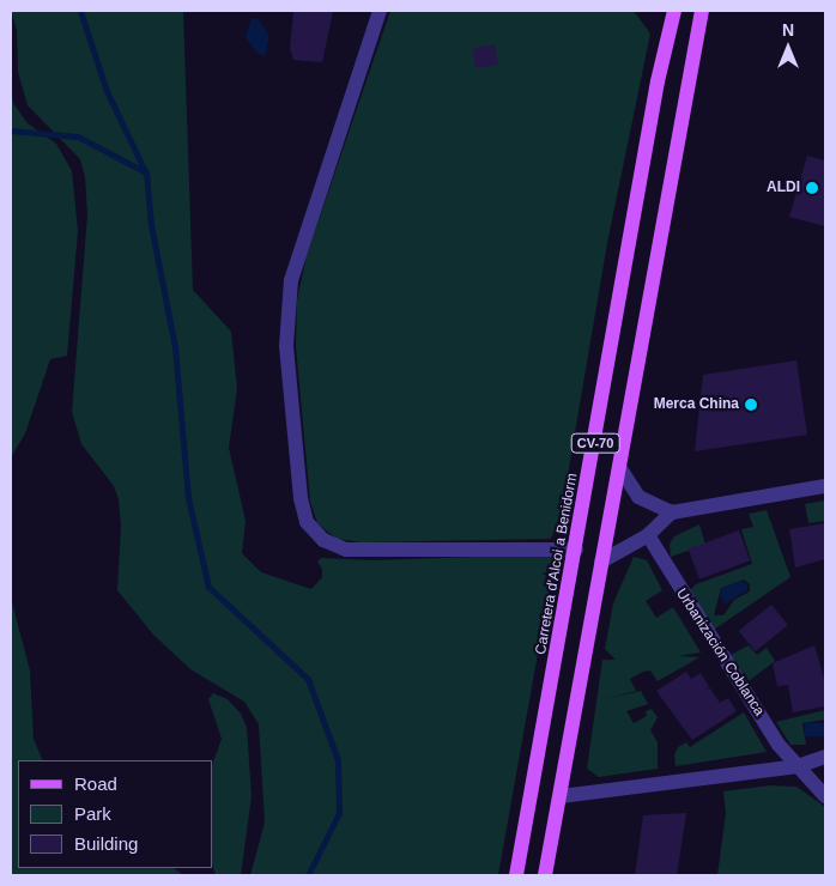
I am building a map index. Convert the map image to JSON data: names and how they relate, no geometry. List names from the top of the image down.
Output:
{
  "streets": {
    "main road": ["CV-70", "Carretera d'Alcoi a Benidorm"],
    "street": ["Urbanización Coblanca"]
  },
  "places": ["ALDI", "Merca China"],
  "legend": ["Road", "Park", "Building"],
  "north": "top"
}
